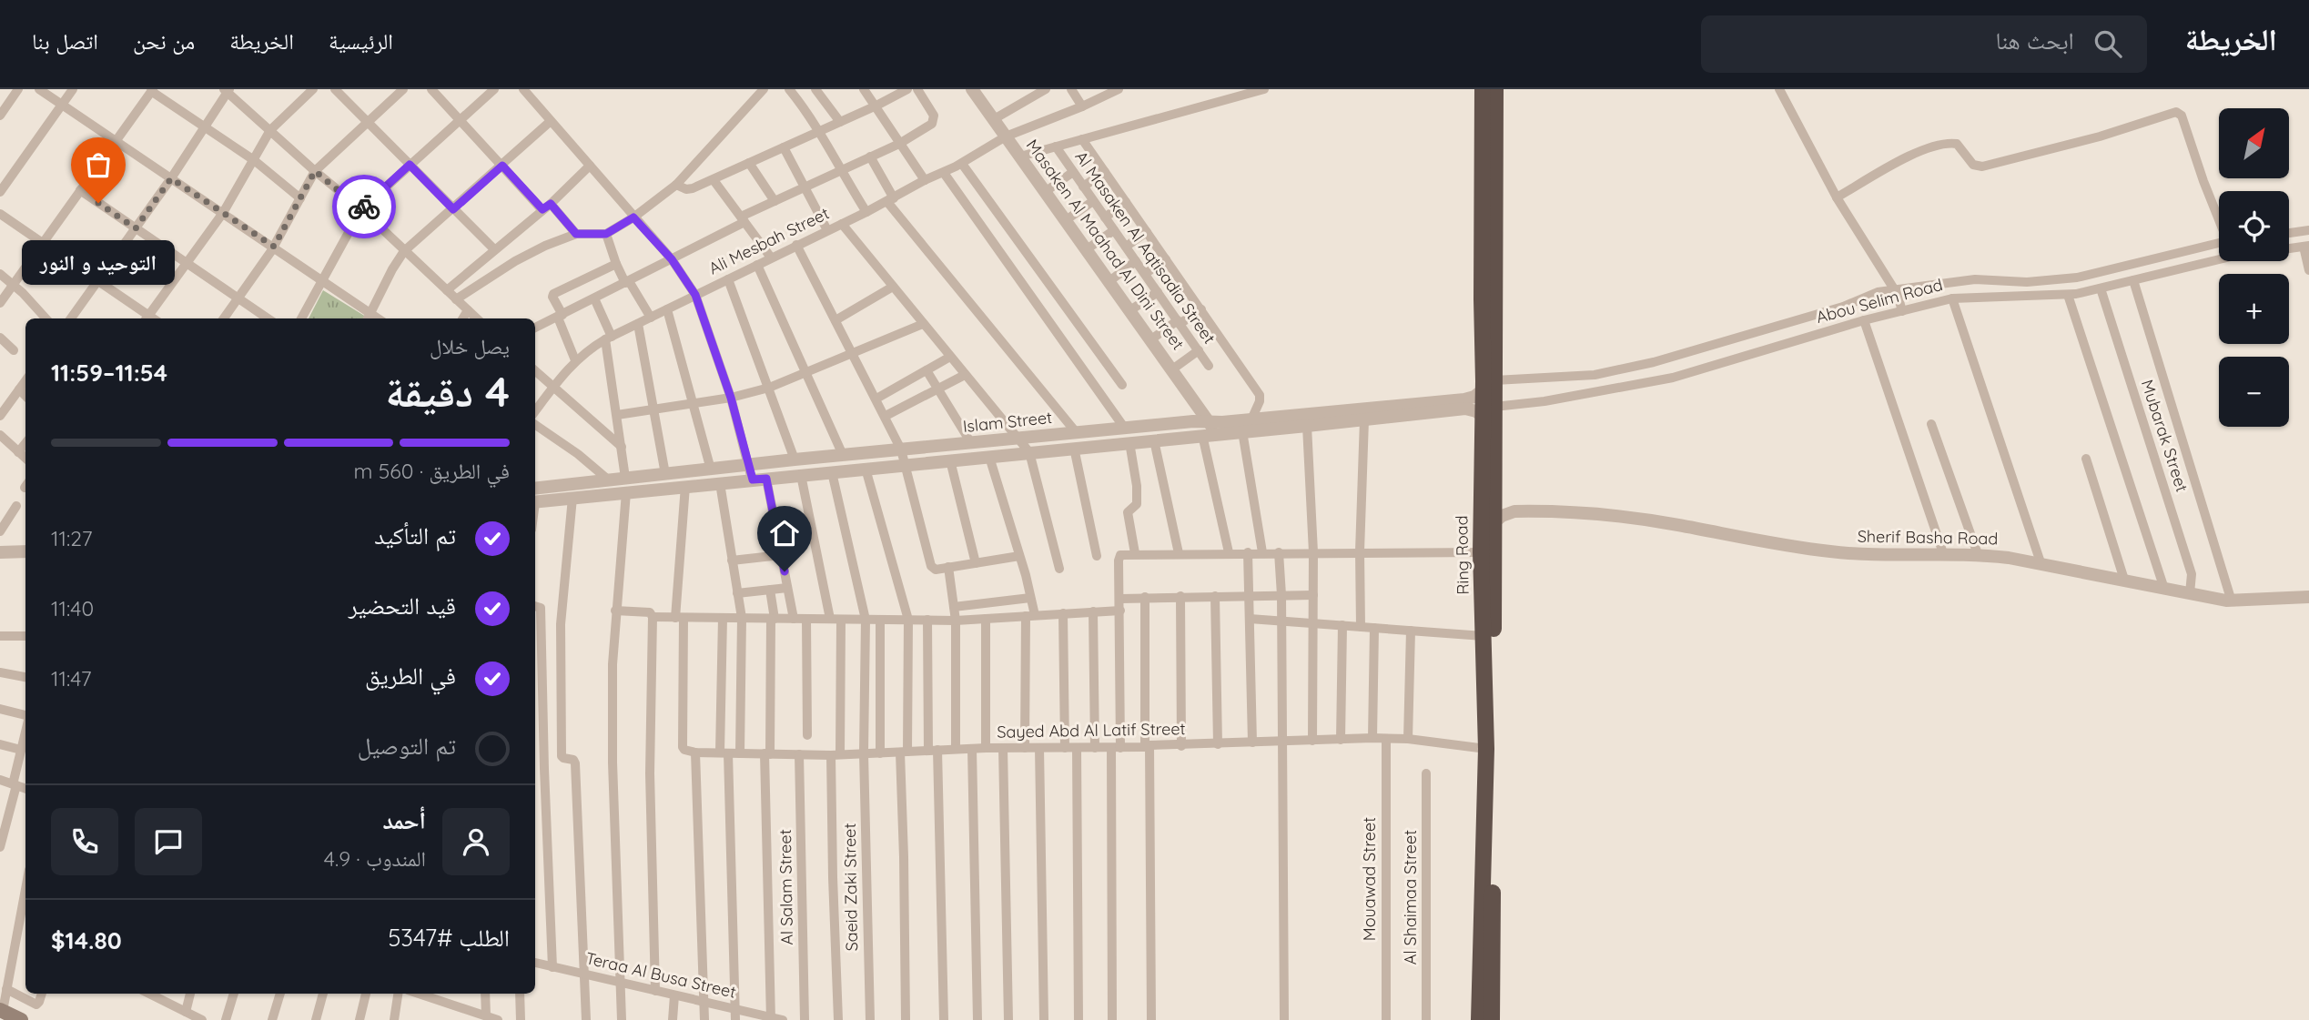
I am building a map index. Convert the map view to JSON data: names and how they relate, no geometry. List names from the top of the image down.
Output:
{
  "streets": {
    "highway": ["Ring Road"],
    "street": [
      "Ali Mesbah Street",
      "Masaken Al Maahad Al Dini Street",
      "Al Masaken Al Aqtisadia Street",
      "Abou Selim Road",
      "Islam Street",
      "Mubarak Street",
      "Sherif Basha Road",
      "Sayed Abd Al Latif Street",
      "Mouawad Street",
      "Al Salam Street",
      "Saeid Zaki Street",
      "Al Shaimaa Street",
      "Teraa Al Busa Street"
    ]
  },
  "crossings": [
    ["Ali Mesbah Street", "Masaken Al Maahad Al Dini Street"],
    ["Masaken Al Maahad Al Dini Street", "Islam Street"],
    ["Abou Selim Road", "Islam Street"],
    ["Abou Selim Road", "Mubarak Street"],
    ["Abou Selim Road", "Ring Road"],
    ["Islam Street", "Ring Road"],
    ["Islam Street", "Saeid Zaki Street"],
    ["Mubarak Street", "Sherif Basha Road"],
    ["Sherif Basha Road", "Ring Road"],
    ["Ring Road", "Sayed Abd Al Latif Street"],
    ["Sayed Abd Al Latif Street", "Mouawad Street"],
    ["Sayed Abd Al Latif Street", "Al Salam Street"],
    ["Sayed Abd Al Latif Street", "Saeid Zaki Street"]
  ],
  "places": ["التوحيد و النور"],
  "north": "top right",
  "page": {
    "header": "الخريطة",
    "search": "ابحث هنا",
    "nav": [
      "الرئيسية",
      "الخريطة",
      "من نحن",
      "اتصل بنا"
    ],
    "map_buttons": ["+", "−"],
    "bubble": "التوحيد و النور",
    "heading": ["4 دقيقة", "يصل خلال", "11:54–11:59"],
    "panel": [
      "أحمد",
      "المندوب · 4.9",
      "الطلب #5347",
      "$14.80"
    ],
    "bar": "في الطريق · 560 m",
    "list": [
      ["تم التأكيد", "11:27"],
      ["قيد التحضير", "11:40"],
      ["في الطريق", "11:47"],
      "تم التوصيل"
    ]
  }
}
